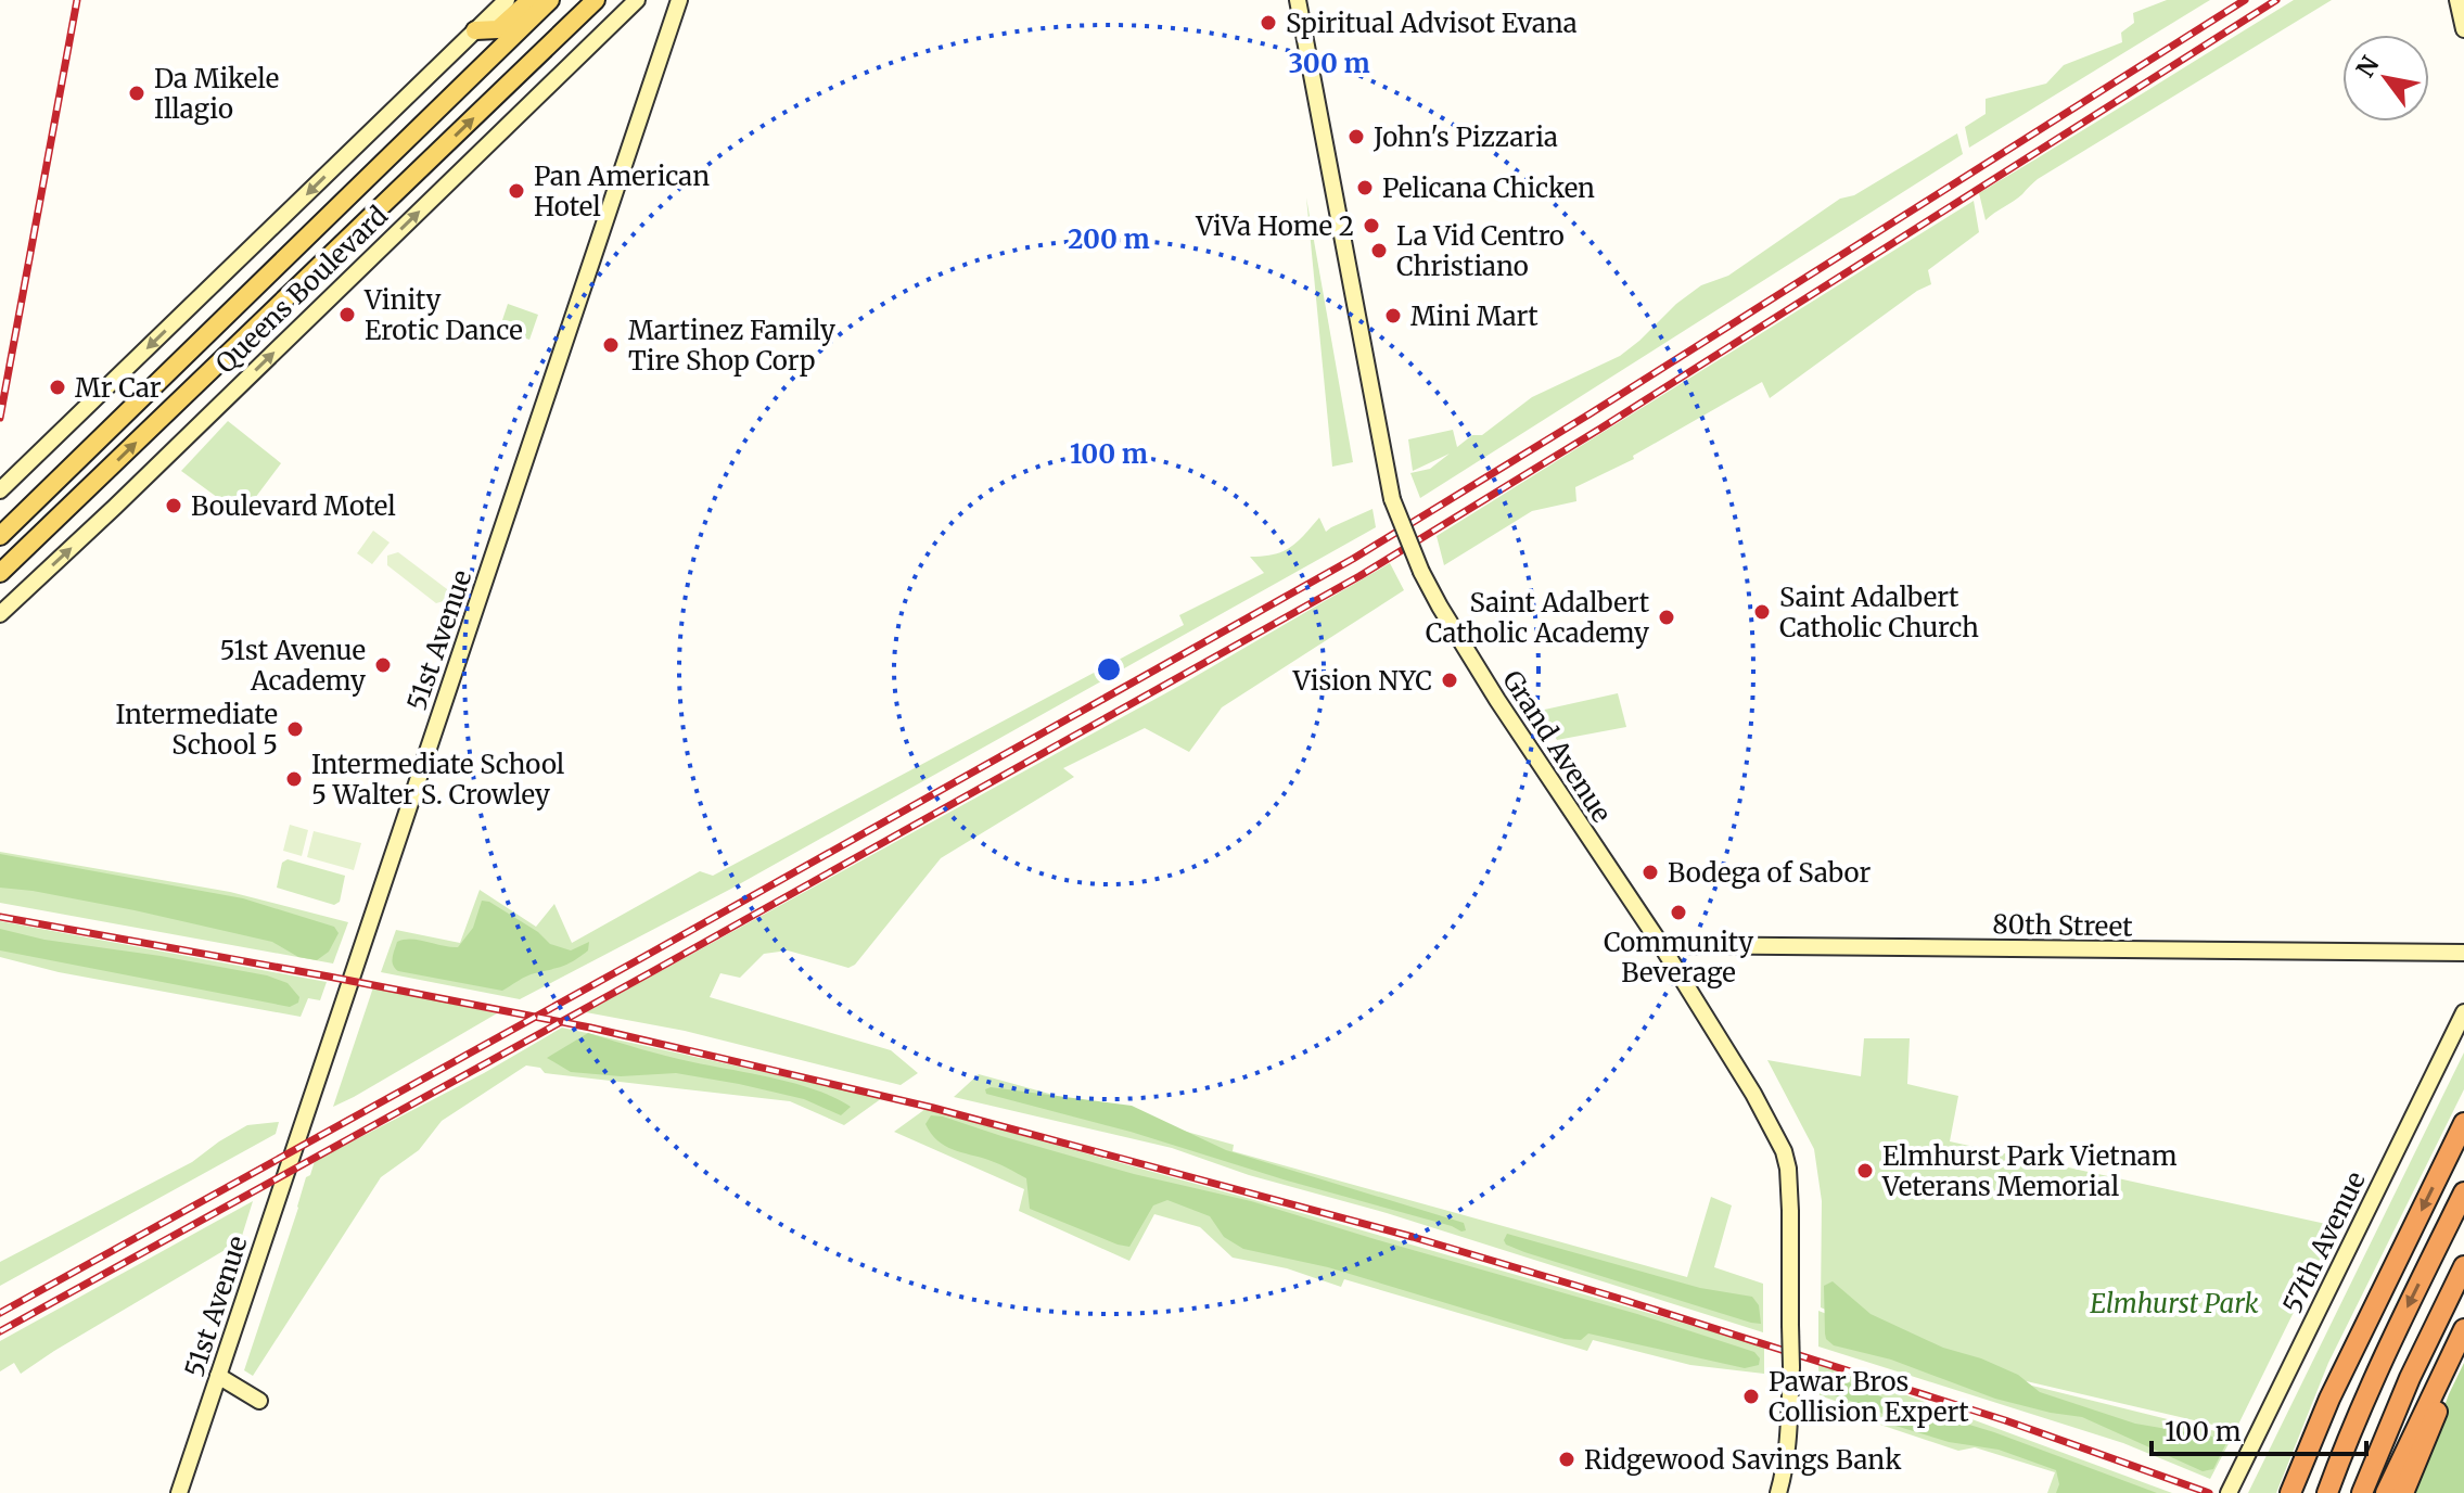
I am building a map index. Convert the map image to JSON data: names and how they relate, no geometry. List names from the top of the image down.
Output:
{
  "streets": {
    "main road": ["Queens Boulevard"],
    "street": [
      "51st Avenue",
      "Grand Avenue",
      "80th Street",
      "57th Avenue"
    ]
  },
  "crossings": [
    ["Grand Avenue", "80th Street"]
  ],
  "parks": ["Elmhurst Park"],
  "places": [
    "Spiritual Advisot Evana",
    "Da Mikele Illagio",
    "John's Pizzaria",
    "Pelicana Chicken",
    "Pan American Hotel",
    "ViVa Home 2",
    "La Vid Centro Christiano",
    "Vinity Erotic Dance",
    "Mini Mart",
    "Martinez Family Tire Shop Corp",
    "Mr Car",
    "Boulevard Motel",
    "Saint Adalbert Catholic Church",
    "Saint Adalbert Catholic Academy",
    "51st Avenue Academy",
    "Vision NYC",
    "Intermediate School 5",
    "Intermediate School 5 Walter S. Crowley",
    "Bodega of Sabor",
    "Community Beverage",
    "Elmhurst Park Vietnam Veterans Memorial",
    "Pawar Bros Collision Expert",
    "Ridgewood Savings Bank"
  ],
  "scale_bar": "100 m",
  "north": "top left",
  "rings": ["300 m", "200 m", "100 m"]
}
